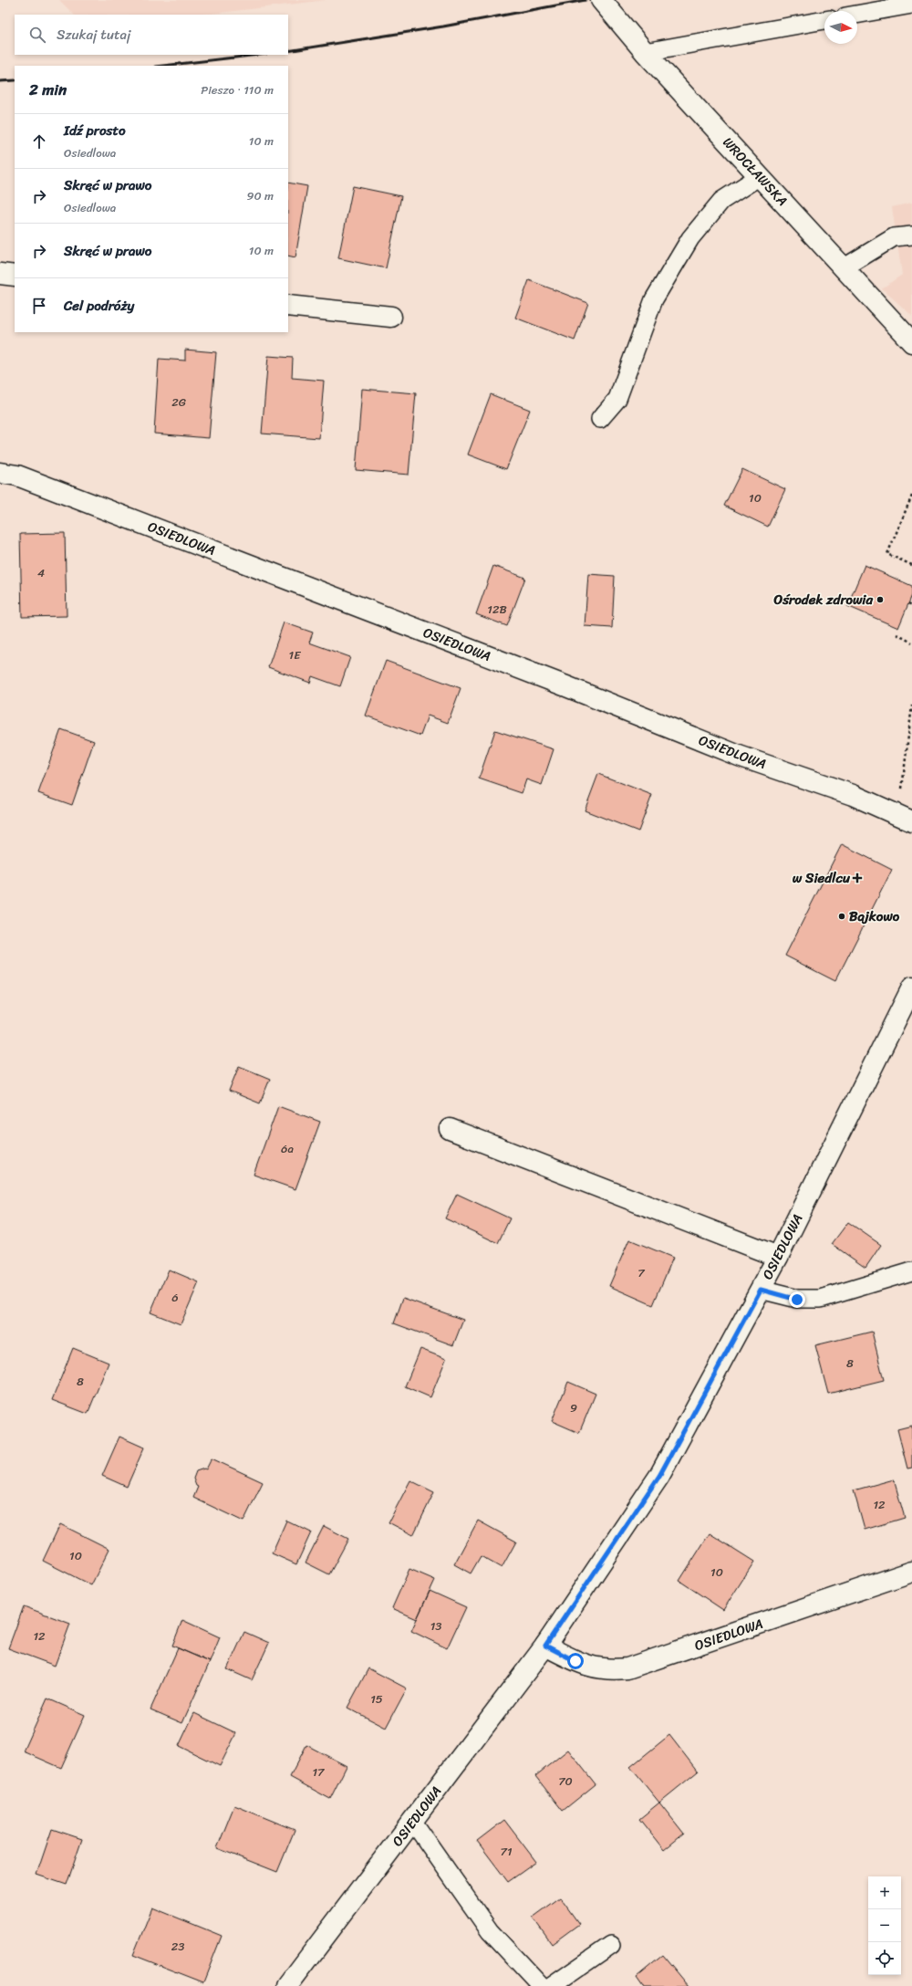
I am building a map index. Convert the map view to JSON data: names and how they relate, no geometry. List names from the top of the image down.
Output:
{
  "streets": {
    "street": ["WROCŁAWSKA", "OSIEDLOWA"]
  },
  "places": {
    "other": ["Ośrodek zdrowia", "Bajkowo"],
    "health": ["w Siedlcu"]
  },
  "house_numbers": [
    "2G",
    "10",
    "4",
    "12B",
    "1E",
    "6a",
    "7",
    "6",
    "8",
    "8",
    "9",
    "12",
    "10",
    "10",
    "13",
    "12",
    "15",
    "17",
    "70",
    "71",
    "23"
  ],
  "north": "right",
  "page": {
    "search": "Szukaj tutaj",
    "heading": ["2 min", "Pieszo · 110 m"],
    "list": [
      ["Idź prosto", "Osiedlowa", "10 m"],
      ["Skręć w prawo", "Osiedlowa", "90 m"],
      ["Skręć w prawo", "10 m"],
      "Cel podróży"
    ],
    "map_buttons": ["+", "−"]
  }
}
